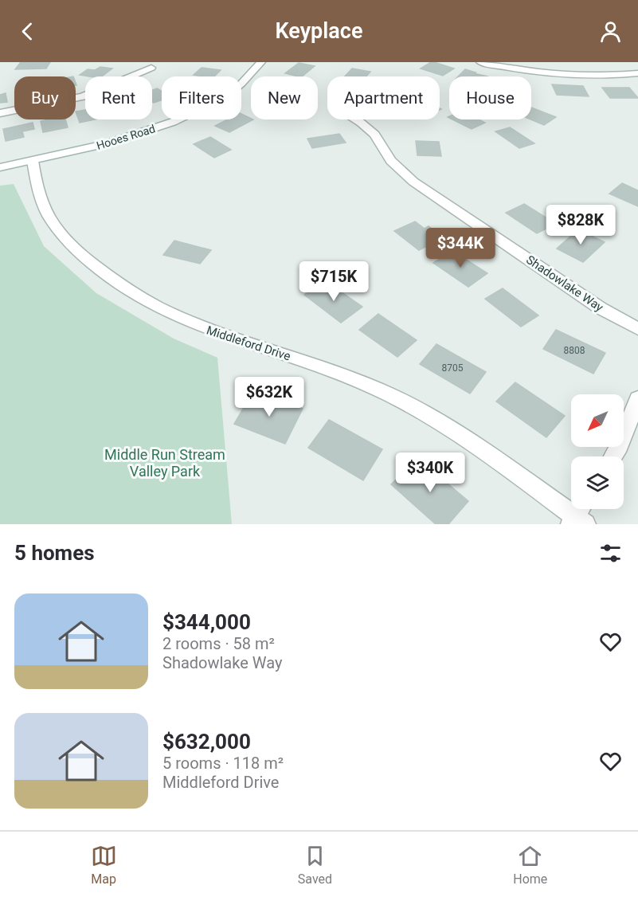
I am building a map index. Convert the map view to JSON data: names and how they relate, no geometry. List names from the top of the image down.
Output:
{
  "streets": {
    "street": ["Hooes Road", "Shadowlake Way", "Middleford Drive"]
  },
  "crossings": [
    ["Hooes Road", "Middleford Drive"]
  ],
  "parks": ["Middle Run Stream Valley Park"],
  "house_numbers": ["8808", "8705"],
  "north": "bottom left",
  "page": {
    "header": "Keyplace",
    "chip": [
      "Buy",
      "Rent",
      "Filters",
      "New",
      "Apartment",
      "House"
    ],
    "price": [
      "$828K",
      "$344K",
      "$715K",
      "$632K",
      "$340K"
    ],
    "heading": "5 homes",
    "list": [
      {
        "name": "$344,000",
        "note": "2 rooms · 58 m² · Shadowlake Way"
      },
      {
        "name": "$632,000",
        "note": "5 rooms · 118 m² · Middleford Drive"
      }
    ],
    "tabs": ["Map", "Saved", "Home"]
  }
}
